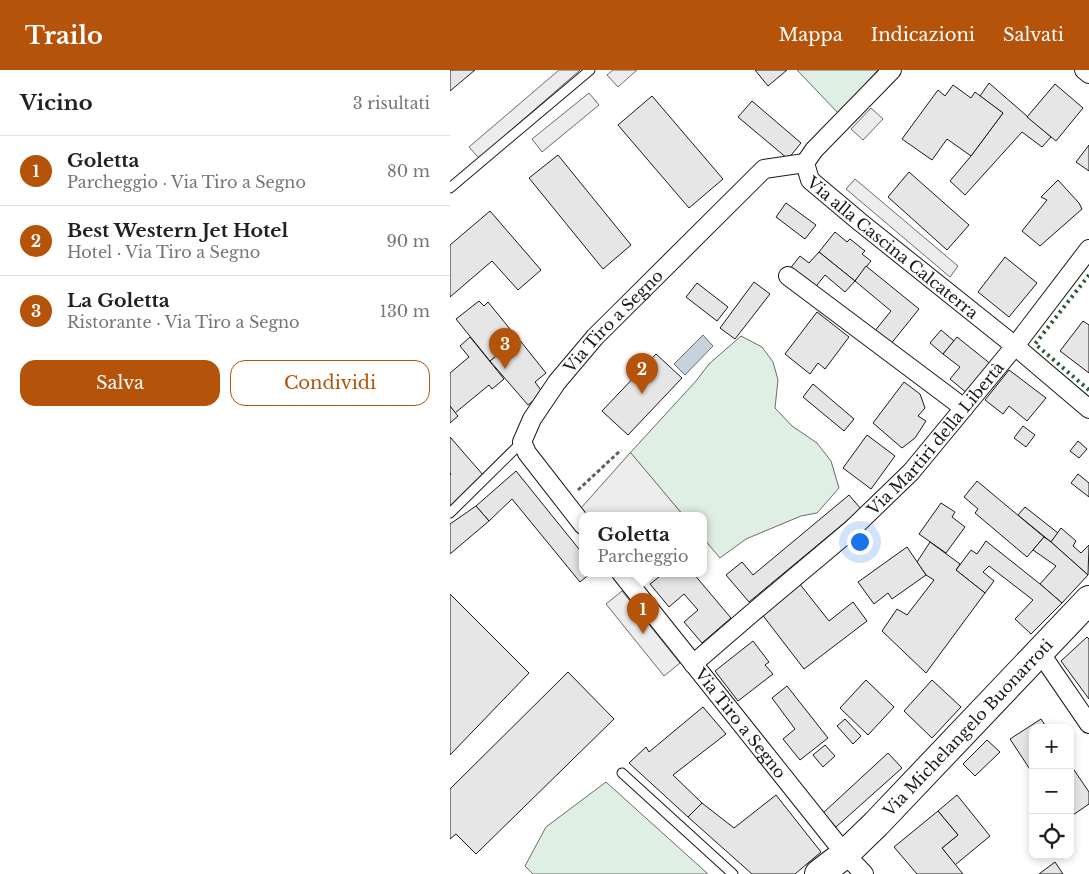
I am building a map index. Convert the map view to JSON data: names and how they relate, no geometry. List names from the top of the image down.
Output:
{
  "streets": {
    "main road": ["Via Michelangelo Buonarroti"],
    "street": ["Via alla Cascina Calcaterra", "Via Tiro a Segno", "Via Martiri della Libertà"]
  },
  "crossings": [
    ["Via alla Cascina Calcaterra", "Via Tiro a Segno"],
    ["Via alla Cascina Calcaterra", "Via Martiri della Libertà"],
    ["Via Tiro a Segno", "Via Martiri della Libertà"],
    ["Via Tiro a Segno", "Via Michelangelo Buonarroti"]
  ],
  "page": {
    "header": "Trailo",
    "nav": ["Mappa", "Indicazioni", "Salvati"],
    "heading": ["Vicino", "3 risultati"],
    "list": [
      {
        "mark": "1",
        "name": "Goletta",
        "note": "Parcheggio · Via Tiro a Segno",
        "value": "80 m"
      },
      {
        "mark": "2",
        "name": "Best Western Jet Hotel",
        "note": "Hotel · Via Tiro a Segno",
        "value": "90 m"
      },
      {
        "mark": "3",
        "name": "La Goletta",
        "note": "Ristorante · Via Tiro a Segno",
        "value": "130 m"
      }
    ],
    "pins": ["3", "2", "1"],
    "buttons": ["Salva", "Condividi"],
    "popup": ["Goletta", "Parcheggio"],
    "map_buttons": ["+", "−"]
  }
}
